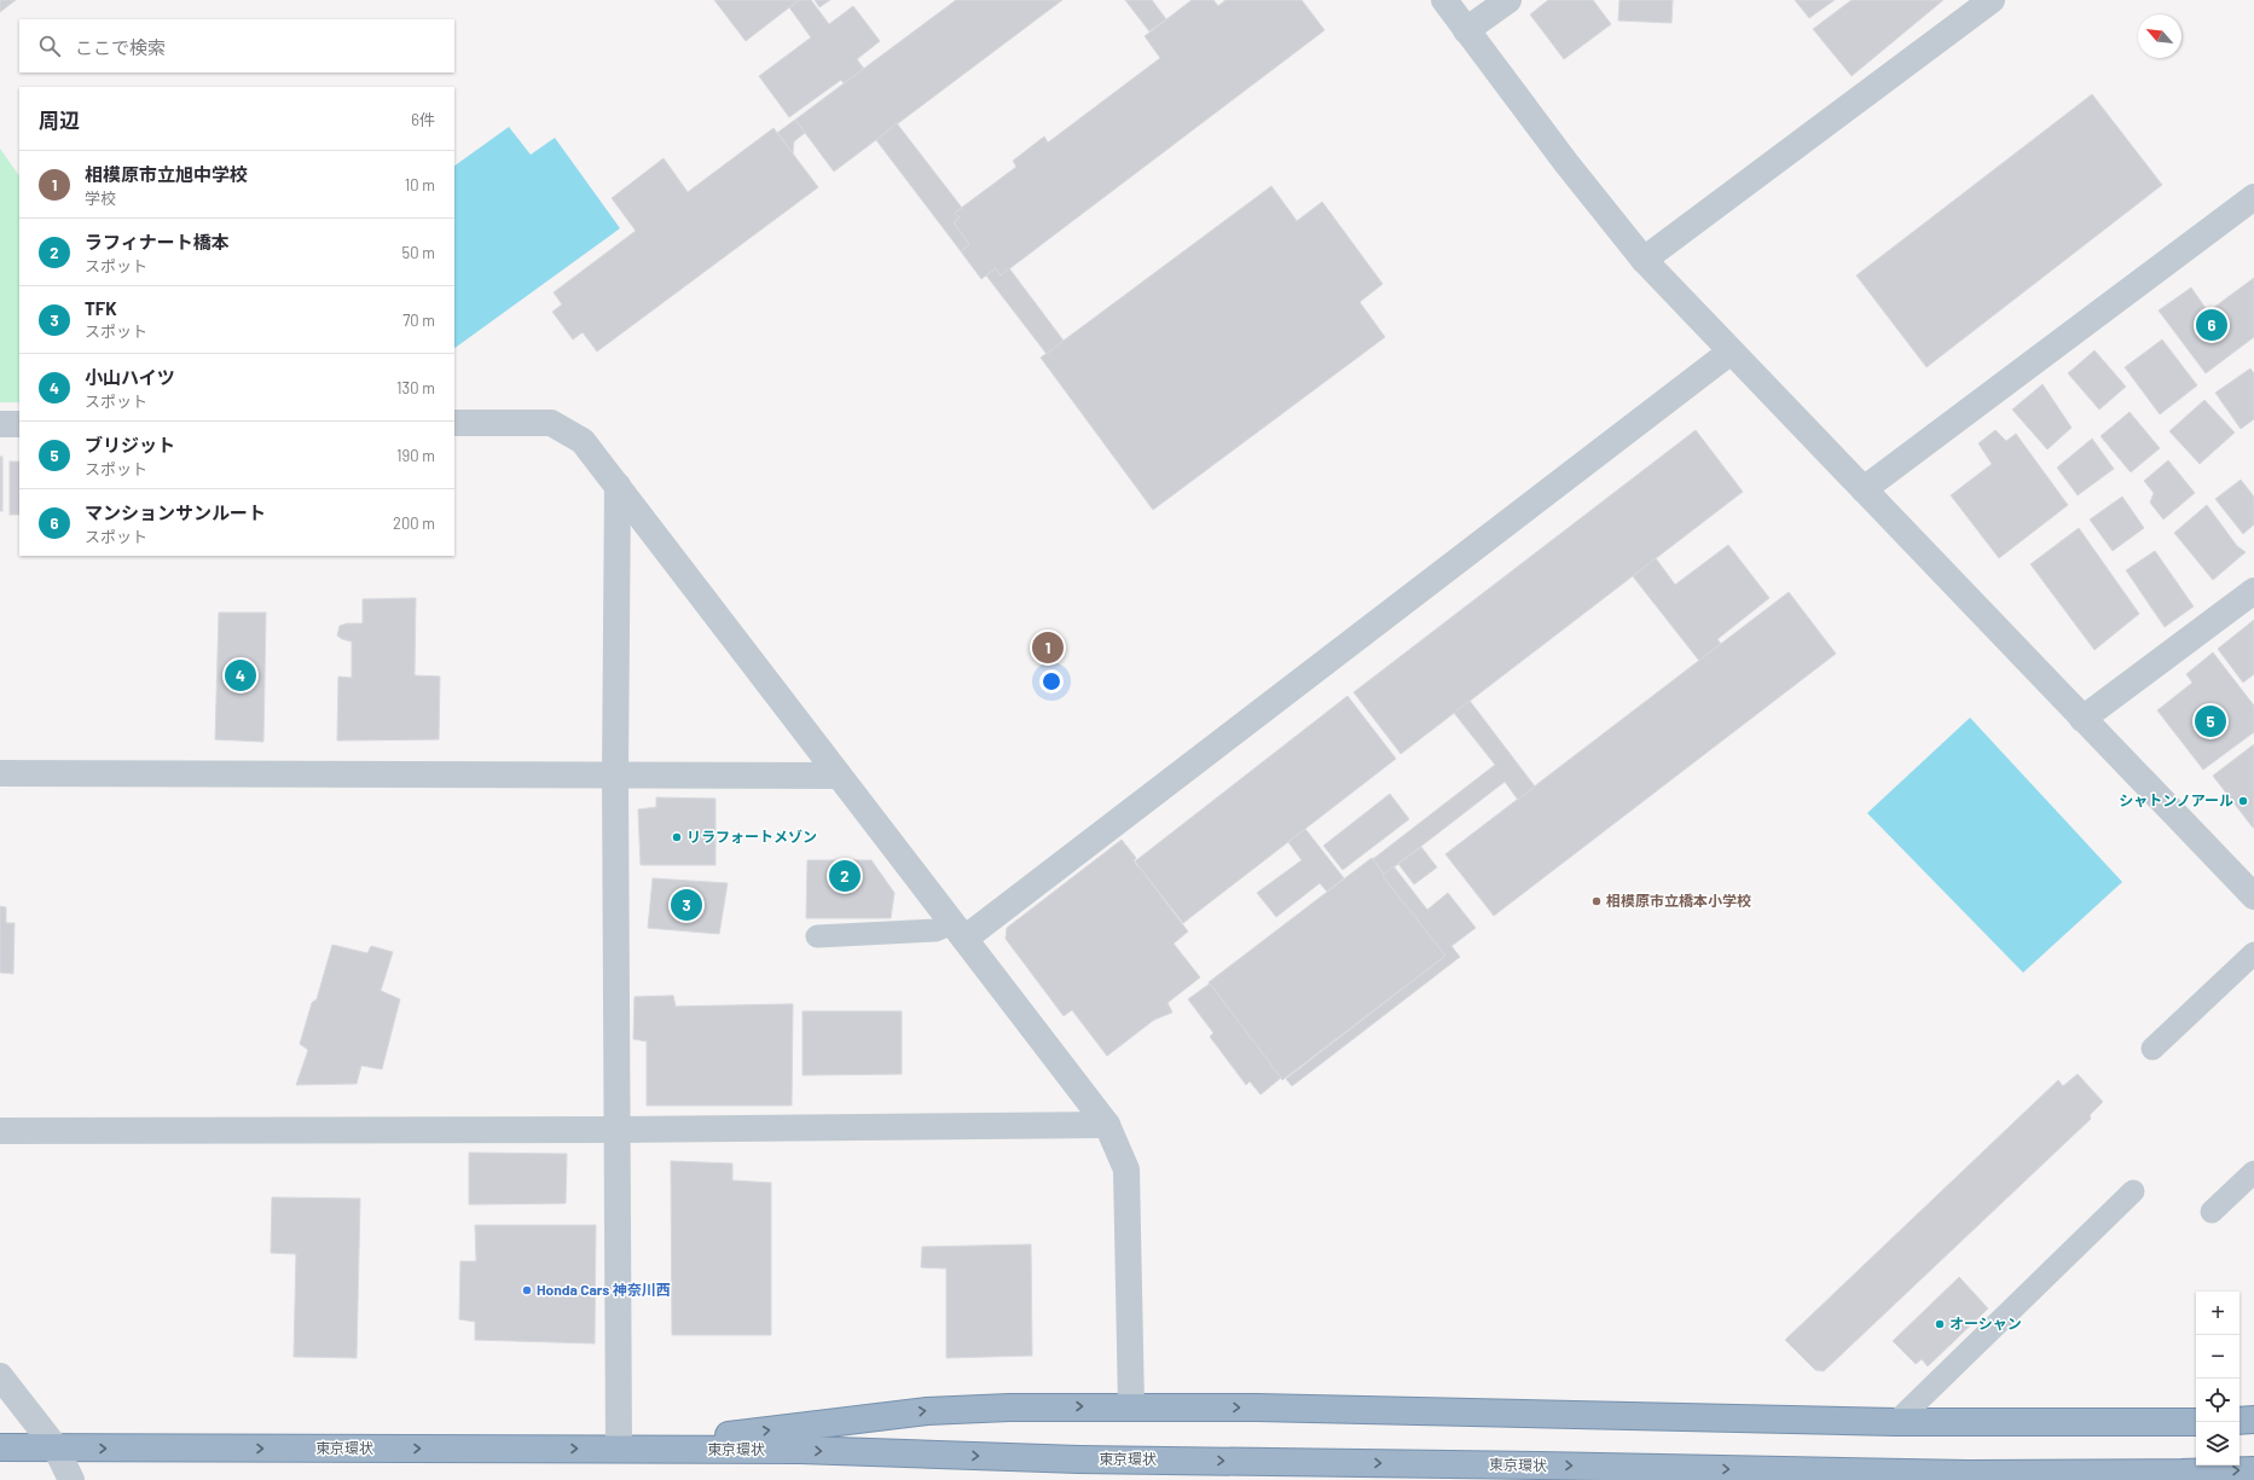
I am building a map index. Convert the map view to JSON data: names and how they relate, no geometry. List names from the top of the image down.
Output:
{
  "streets": {
    "highway": ["東京環状"]
  },
  "places": [
    "シャトンノアール",
    "リラフォートメゾン",
    "相模原市立橋本小学校",
    "Honda Cars 神奈川西",
    "オーシャン"
  ],
  "north": "top left",
  "page": {
    "search": "ここで検索",
    "heading": ["周辺", "6件"],
    "list": [
      {
        "mark": "1",
        "name": "相模原市立旭中学校",
        "note": "学校",
        "value": "10 m"
      },
      {
        "mark": "2",
        "name": "ラフィナート橋本",
        "note": "スポット",
        "value": "50 m"
      },
      {
        "mark": "3",
        "name": "TFK",
        "note": "スポット",
        "value": "70 m"
      },
      {
        "mark": "4",
        "name": "小山ハイツ",
        "note": "スポット",
        "value": "130 m"
      },
      {
        "mark": "5",
        "name": "ブリジット",
        "note": "スポット",
        "value": "190 m"
      },
      {
        "mark": "6",
        "name": "マンションサンルート",
        "note": "スポット",
        "value": "200 m"
      }
    ],
    "pins": [
      "6",
      "1",
      "4",
      "5",
      "2",
      "3"
    ],
    "map_buttons": ["+", "−"]
  }
}
